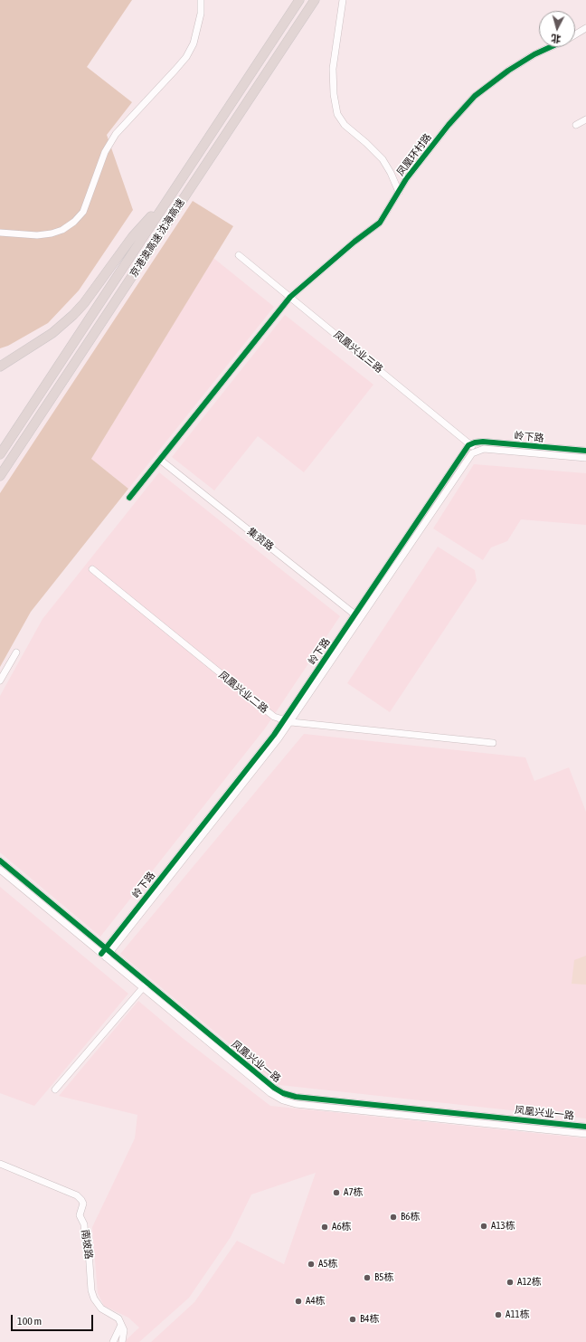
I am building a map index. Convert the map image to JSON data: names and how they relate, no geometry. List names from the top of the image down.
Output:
{
  "streets": {
    "highway": ["京港澳高速 沈海高速"],
    "street": [
      "凤凰环村路",
      "凤凰兴业三路",
      "岭下路",
      "集资路",
      "凤凰兴业二路",
      "凤凰兴业一路",
      "南坡路"
    ]
  },
  "crossings": [
    ["凤凰环村路", "凤凰兴业三路"],
    ["凤凰环村路", "集资路"],
    ["凤凰兴业三路", "岭下路"],
    ["岭下路", "集资路"],
    ["岭下路", "凤凰兴业二路"],
    ["岭下路", "凤凰兴业一路"]
  ],
  "places": [
    "A7栋",
    "B6栋",
    "A13栋",
    "A6栋",
    "A5栋",
    "B5栋",
    "A12栋",
    "A4栋",
    "A11栋",
    "B4栋"
  ],
  "scale_bar": "100 m",
  "north": "bottom"
}
